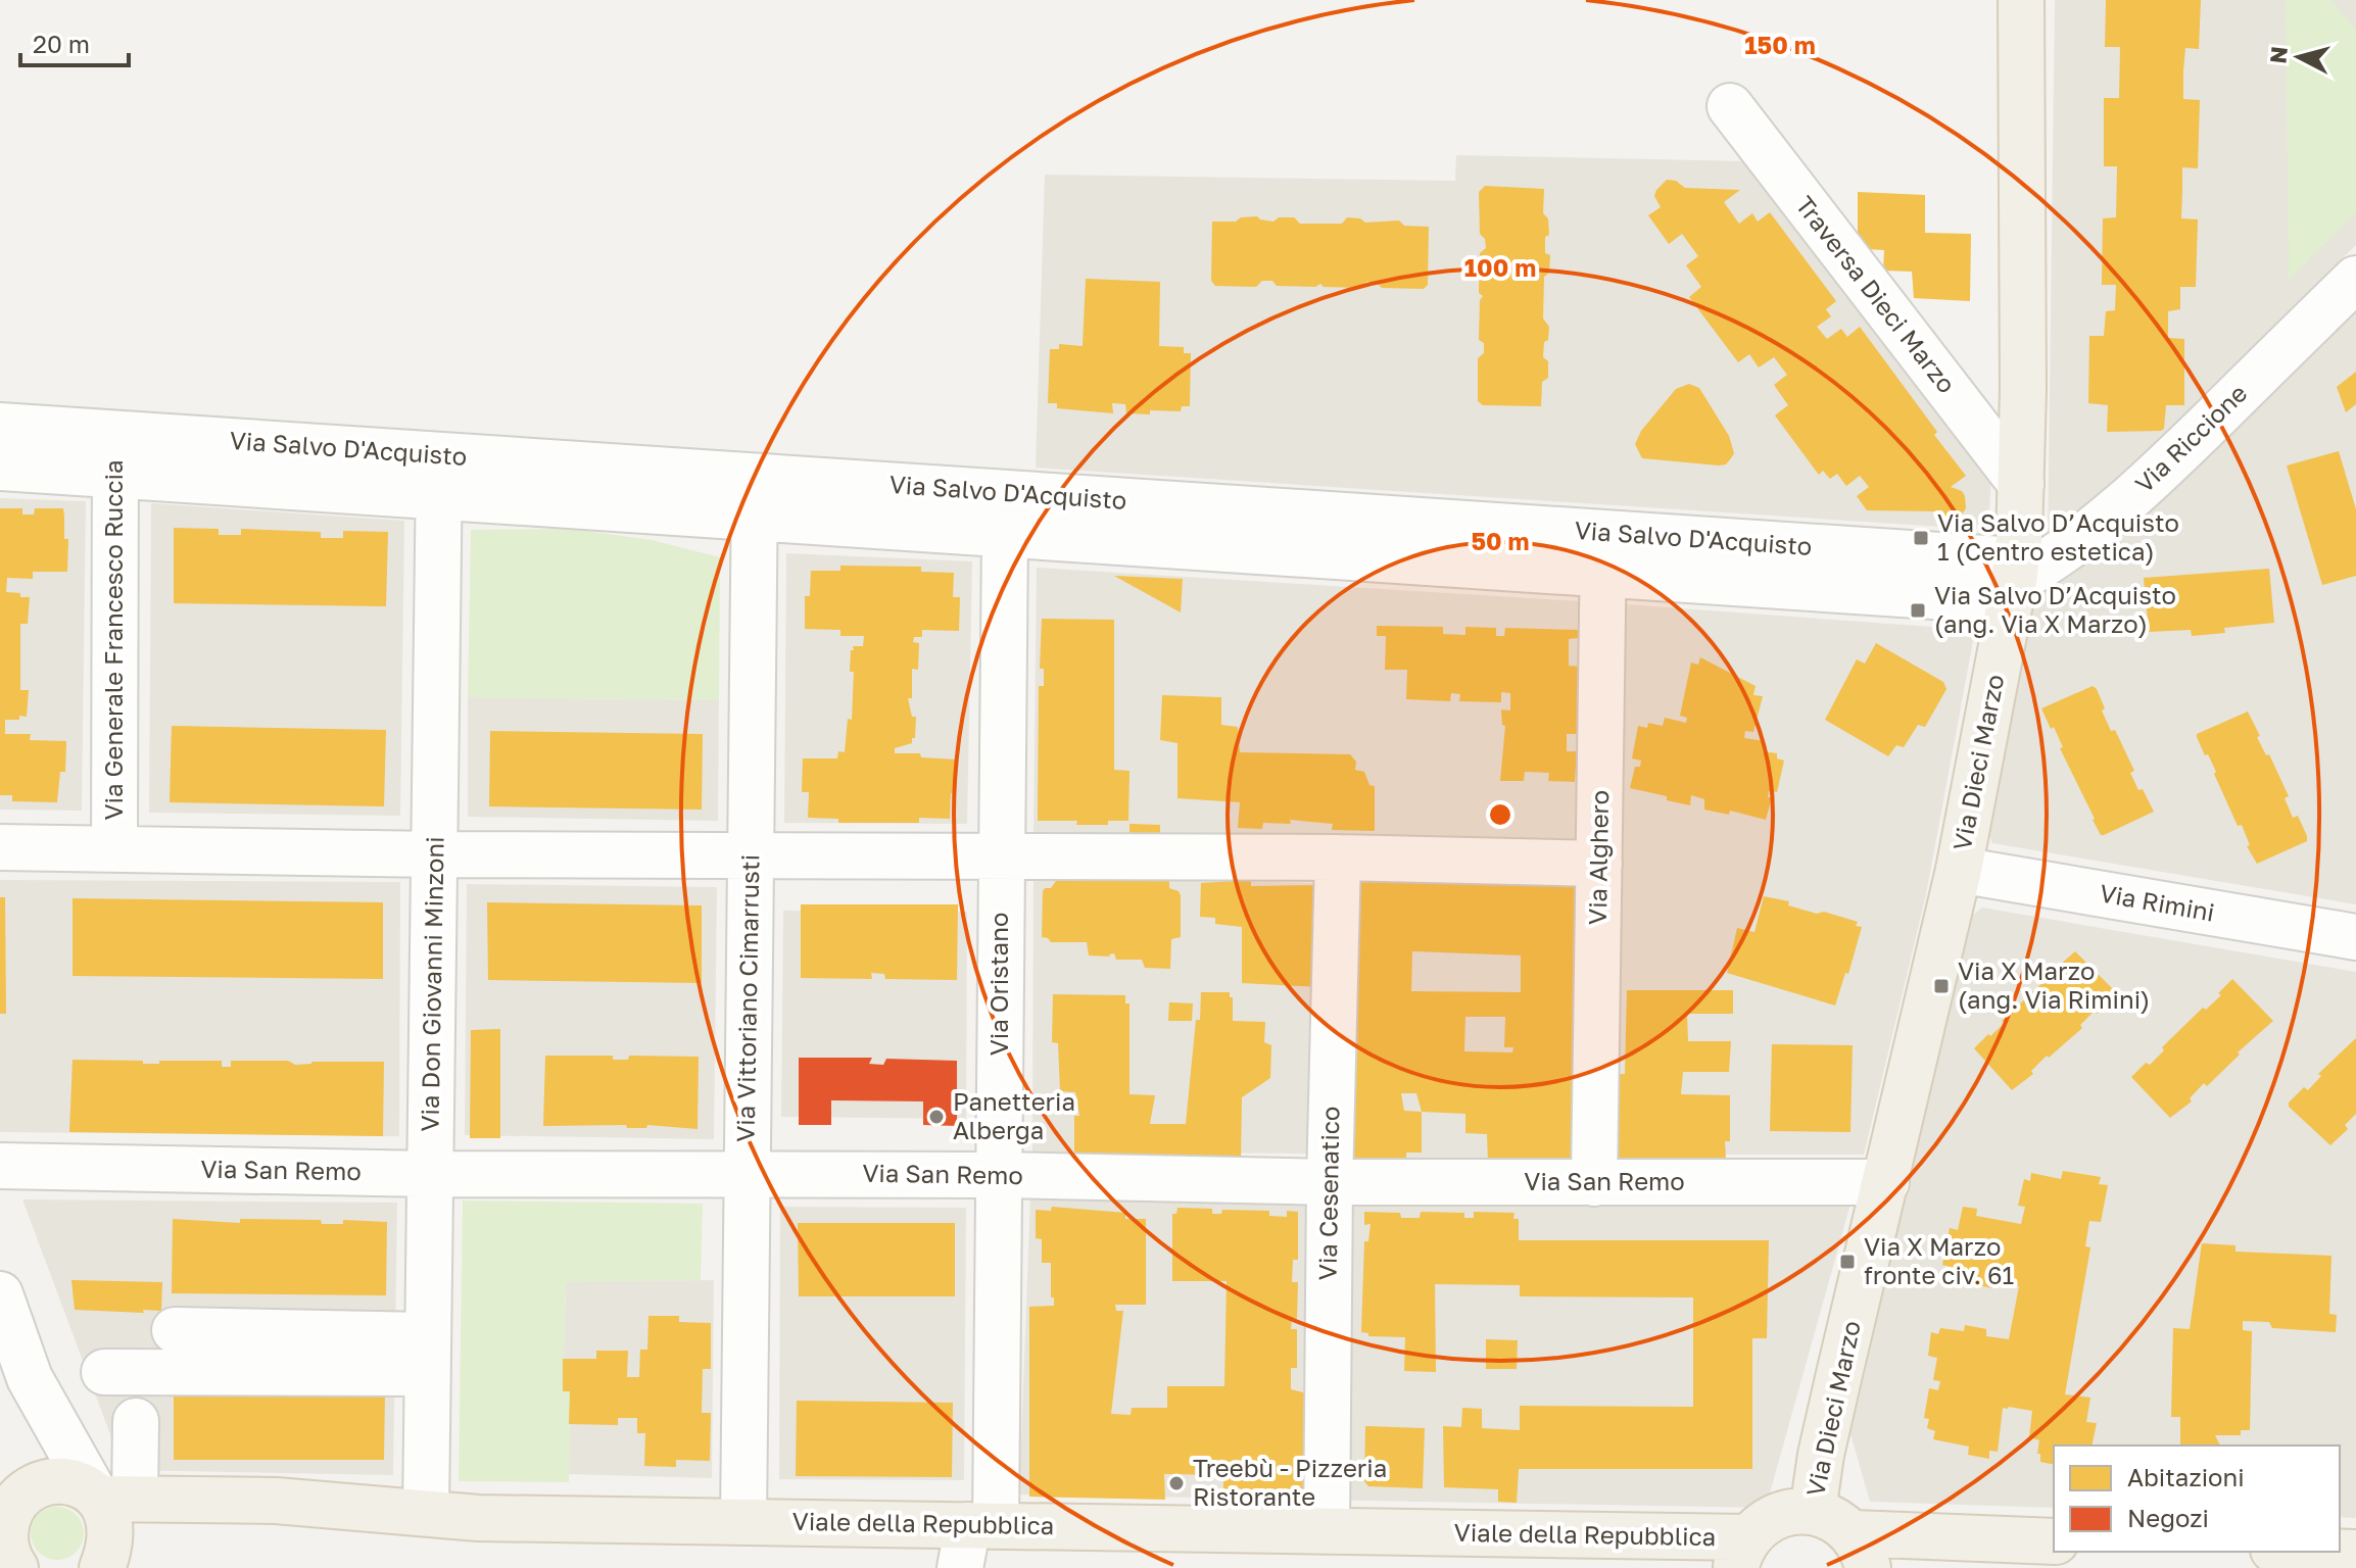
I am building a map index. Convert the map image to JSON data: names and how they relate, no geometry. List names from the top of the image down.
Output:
{
  "streets": {
    "main road": ["Via Dieci Marzo", "Viale della Repubblica"],
    "street": [
      "Traversa Dieci Marzo",
      "Via Riccione",
      "Via Salvo D'Acquisto",
      "Via Generale Francesco Ruccia",
      "Via Alghero",
      "Via Rimini",
      "Via Don Giovanni Minzoni",
      "Via Oristano",
      "Via Vittoriano Cimarrusti",
      "Via San Remo",
      "Via Cesenatico"
    ]
  },
  "crossings": [
    ["Traversa Dieci Marzo", "Via Dieci Marzo"],
    ["Via Riccione", "Via Salvo D'Acquisto"],
    ["Via Riccione", "Via Dieci Marzo"],
    ["Via Salvo D'Acquisto", "Via Generale Francesco Ruccia"],
    ["Via Salvo D'Acquisto", "Via Dieci Marzo"],
    ["Via Salvo D'Acquisto", "Via Alghero"],
    ["Via Salvo D'Acquisto", "Via Don Giovanni Minzoni"],
    ["Via Salvo D'Acquisto", "Via Oristano"],
    ["Via Salvo D'Acquisto", "Via Vittoriano Cimarrusti"],
    ["Via Dieci Marzo", "Via Rimini"],
    ["Via Dieci Marzo", "Via San Remo"],
    ["Via Alghero", "Via San Remo"],
    ["Via Don Giovanni Minzoni", "Via San Remo"],
    ["Via Don Giovanni Minzoni", "Viale della Repubblica"],
    ["Via Oristano", "Via San Remo"],
    ["Via Oristano", "Viale della Repubblica"],
    ["Via Vittoriano Cimarrusti", "Via San Remo"],
    ["Via Vittoriano Cimarrusti", "Viale della Repubblica"],
    ["Via San Remo", "Via Cesenatico"],
    ["Via Cesenatico", "Viale della Repubblica"]
  ],
  "places": {
    "transit": [
      "Via Salvo D’Acquisto 1 (Centro estetica)",
      "Via Salvo D’Acquisto (ang. Via X Marzo)",
      "Via X Marzo (ang. Via Rimini)",
      "Via X Marzo fronte civ. 61"
    ],
    "other": ["Panetteria Alberga", "Treebù - Pizzeria Ristorante"]
  },
  "legend": ["Abitazioni", "Negozi"],
  "scale_bar": "20 m",
  "north": "left",
  "rings": ["150 m", "100 m", "50 m"]
}
